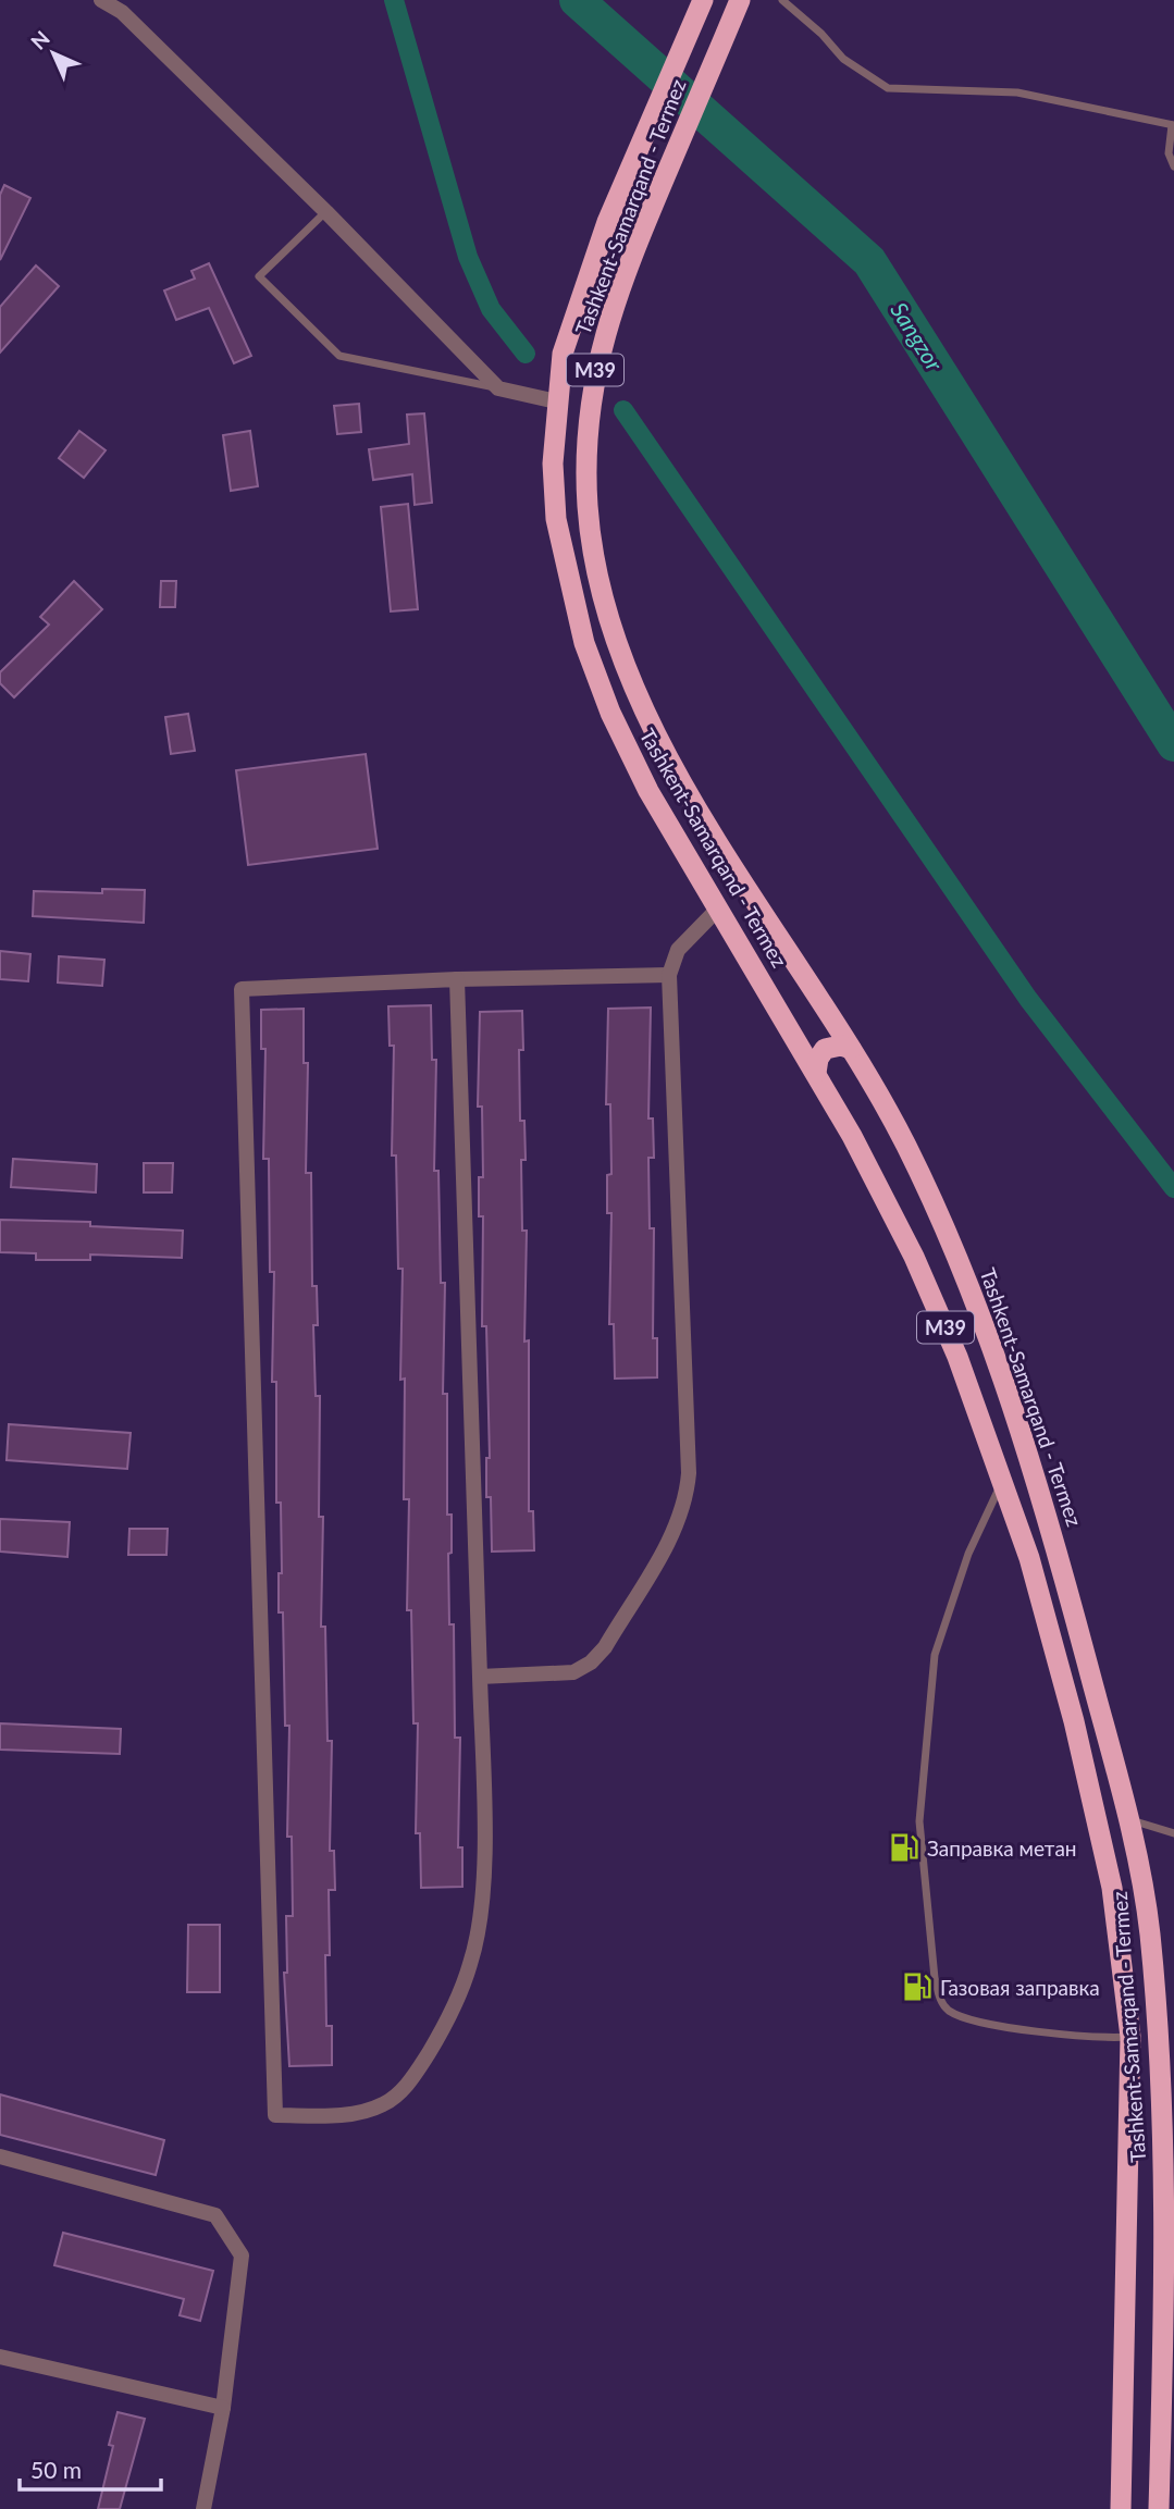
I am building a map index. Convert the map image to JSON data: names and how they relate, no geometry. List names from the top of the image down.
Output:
{
  "streets": {
    "highway": ["Tashkent-Samarqand - Termez", "M39"]
  },
  "water": ["Sangzor"],
  "places": {
    "fuel station": ["Заправка метан", "Газовая заправка"]
  },
  "scale_bar": "50 m",
  "north": "top left"
}
